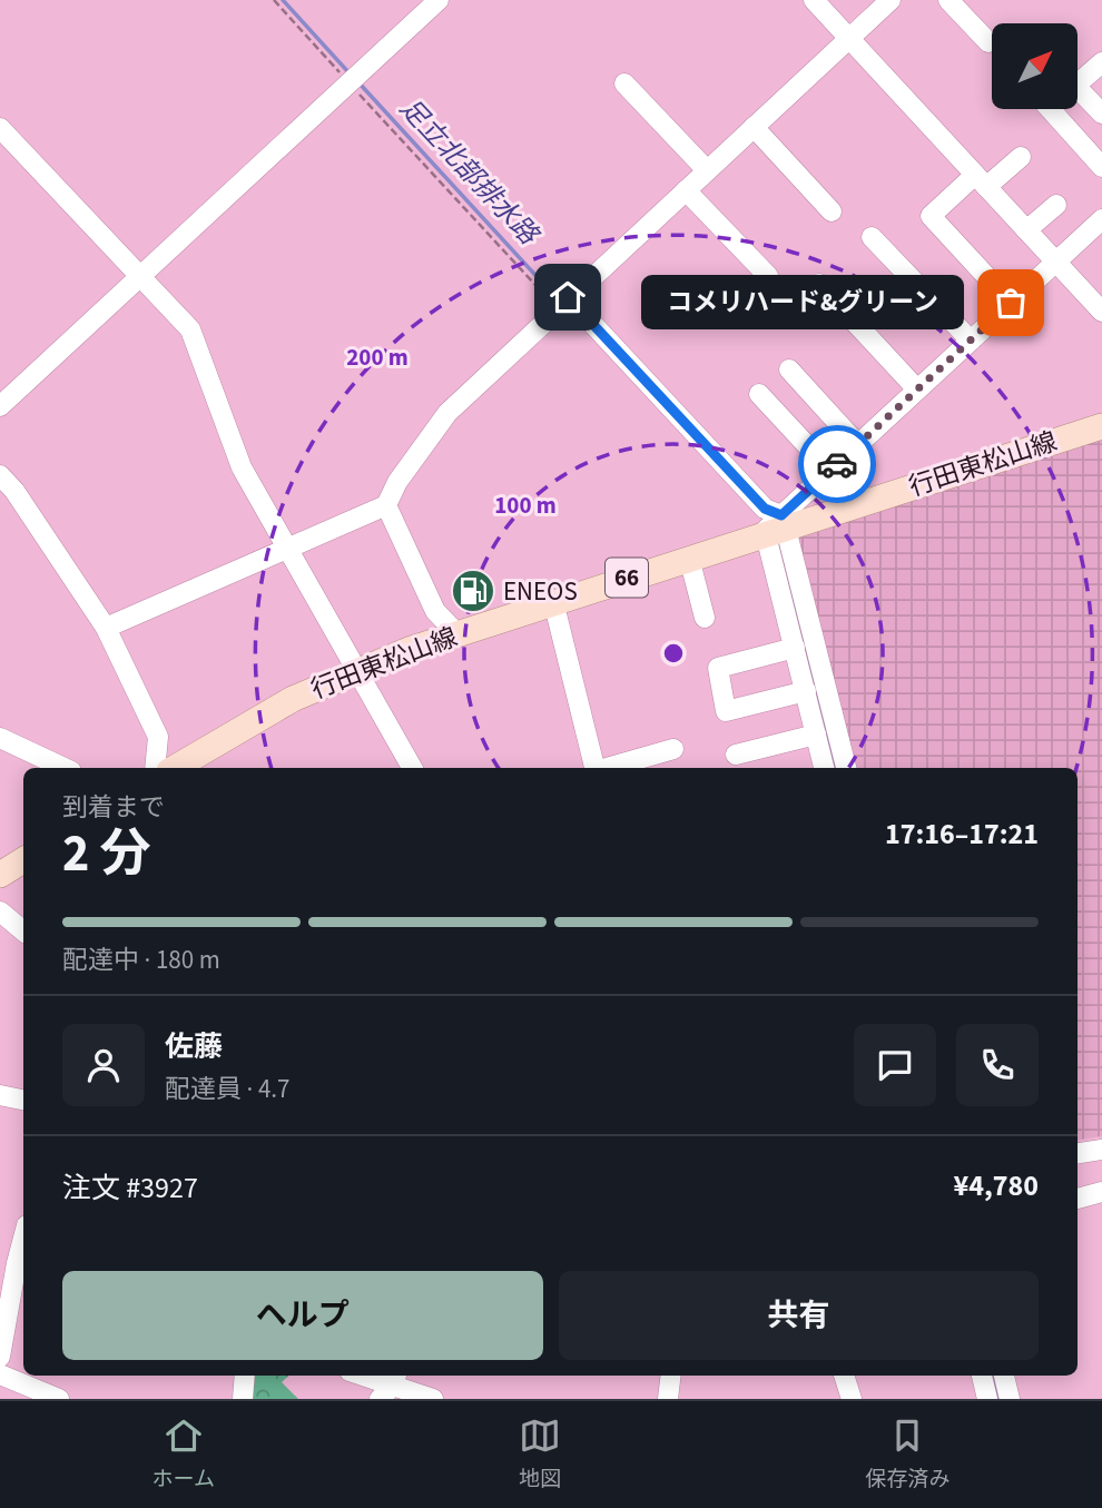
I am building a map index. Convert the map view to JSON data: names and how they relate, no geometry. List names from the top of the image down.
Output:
{
  "streets": {
    "main road": ["行田東松山線", "66"]
  },
  "water": ["足立北部排水路"],
  "places": {
    "other": ["コメリハード&グリーン"],
    "fuel station": ["ENEOS"]
  },
  "north": "top right",
  "page": {
    "bubble": "コメリハード&グリーン",
    "heading": ["2 分", "到着まで", "17:16–17:21"],
    "panel": [
      "佐藤",
      "配達員 · 4.7",
      "注文 #3927",
      "¥4,780"
    ],
    "bar": "配達中 · 180 m",
    "buttons": ["ヘルプ", "共有"],
    "tabs": ["ホーム", "地図", "保存済み"]
  },
  "rings": ["200 m", "100 m"]
}
